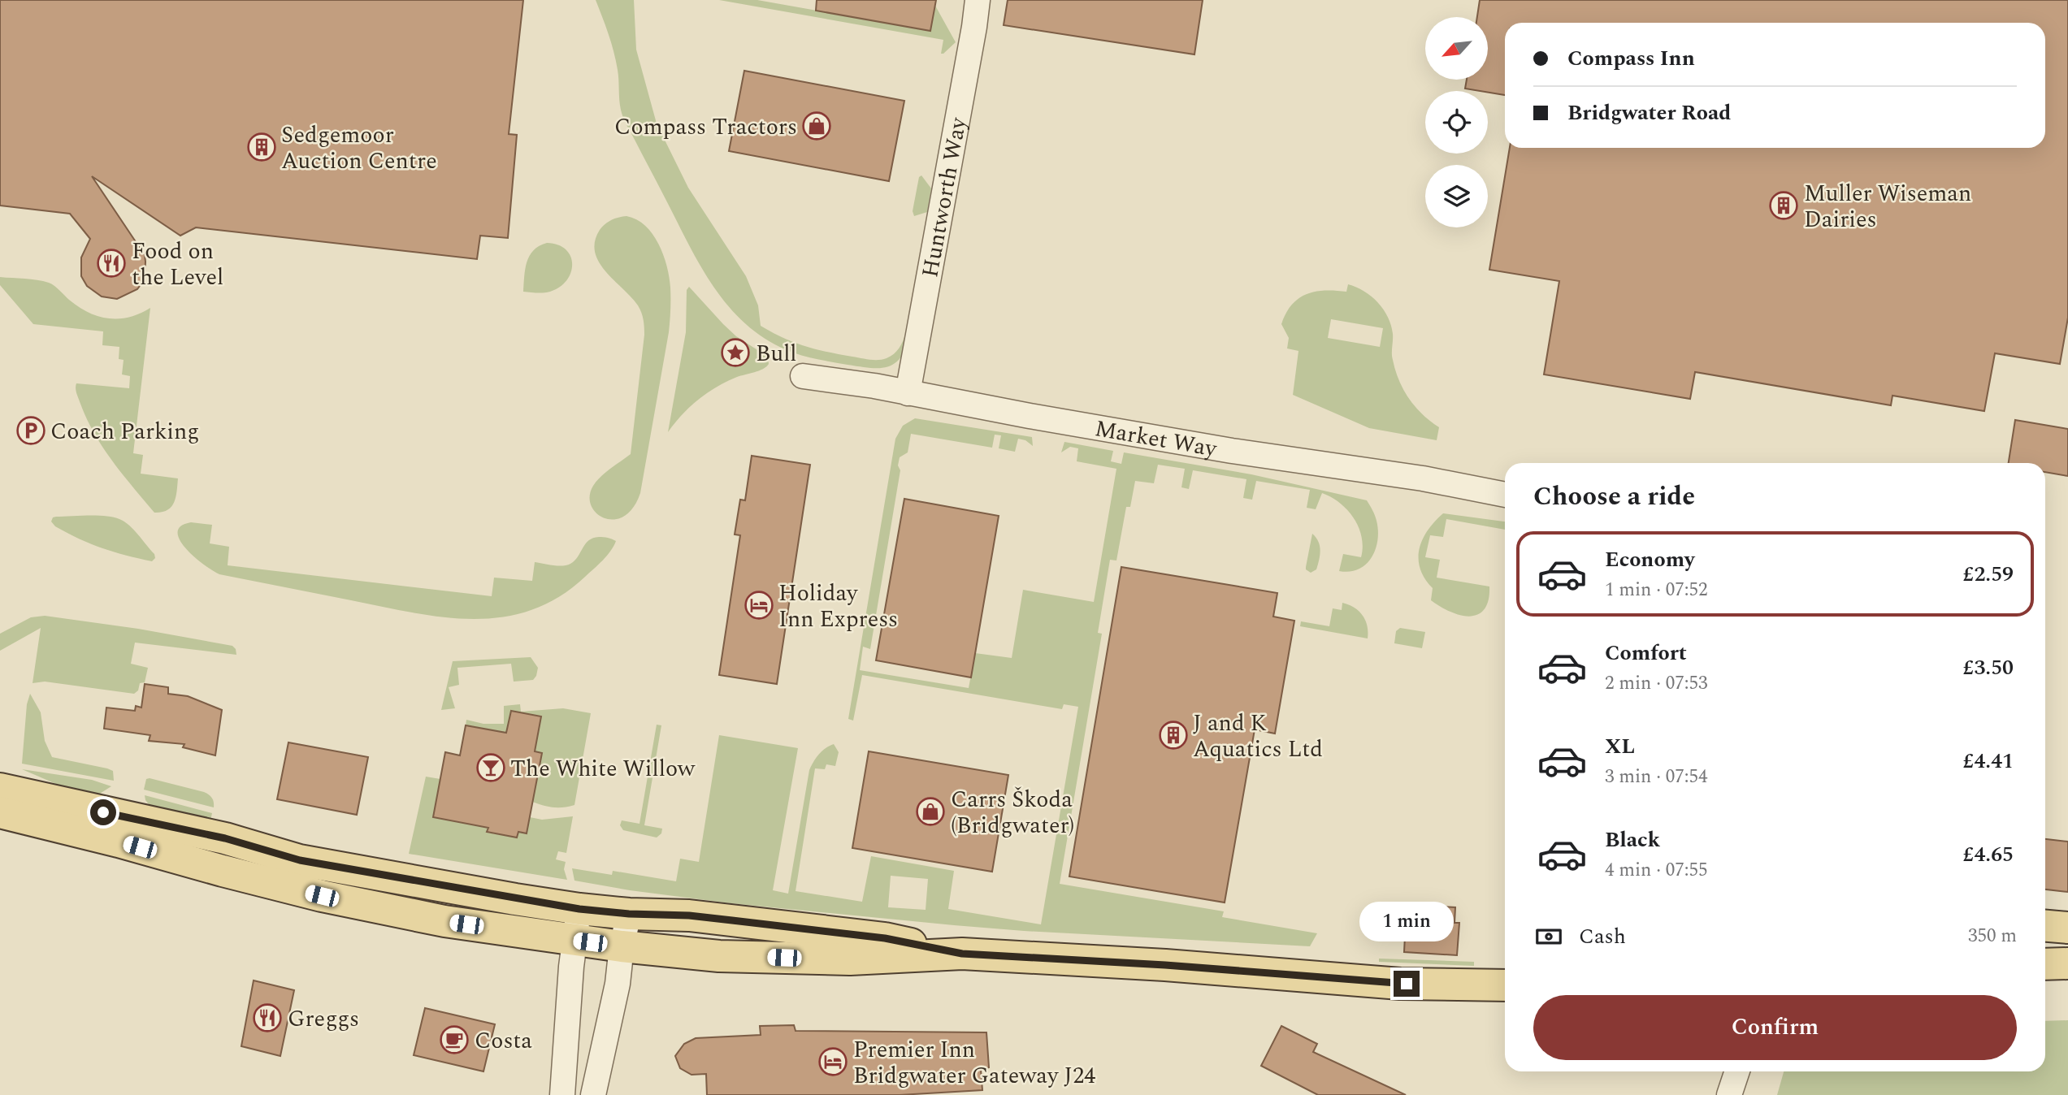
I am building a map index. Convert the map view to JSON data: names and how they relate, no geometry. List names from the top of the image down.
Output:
{
  "streets": {
    "street": ["Huntworth Way", "Market Way"]
  },
  "crossings": [
    ["Huntworth Way", "Market Way"]
  ],
  "places": {
    "shop": ["Compass Tractors", "Carrs Škoda (Bridgwater)"],
    "building": ["Sedgemoor Auction Centre", "Muller Wiseman Dairies", "J and K Aquatics Ltd"],
    "restaurant": ["Food on the Level", "Greggs"],
    "place": ["Bull"],
    "parking": ["Coach Parking"],
    "hotel": ["Holiday Inn Express", "Premier Inn Bridgwater Gateway J24"],
    "bar": ["The White Willow"],
    "cafe": ["Costa"]
  },
  "north": "bottom left",
  "page": {
    "banner": ["Compass Inn", "Bridgwater Road"],
    "heading": "Choose a ride",
    "list": [
      {
        "name": "Economy",
        "note": "1 min · 07:52",
        "value": "£2.59"
      },
      {
        "name": "Comfort",
        "note": "2 min · 07:53",
        "value": "£3.50"
      },
      {
        "name": "XL",
        "note": "3 min · 07:54",
        "value": "£4.41"
      },
      {
        "name": "Black",
        "note": "4 min · 07:55",
        "value": "£4.65"
      }
    ],
    "bubble": "1 min",
    "pay": ["Cash", "350 m"],
    "buttons": "Confirm"
  }
}
